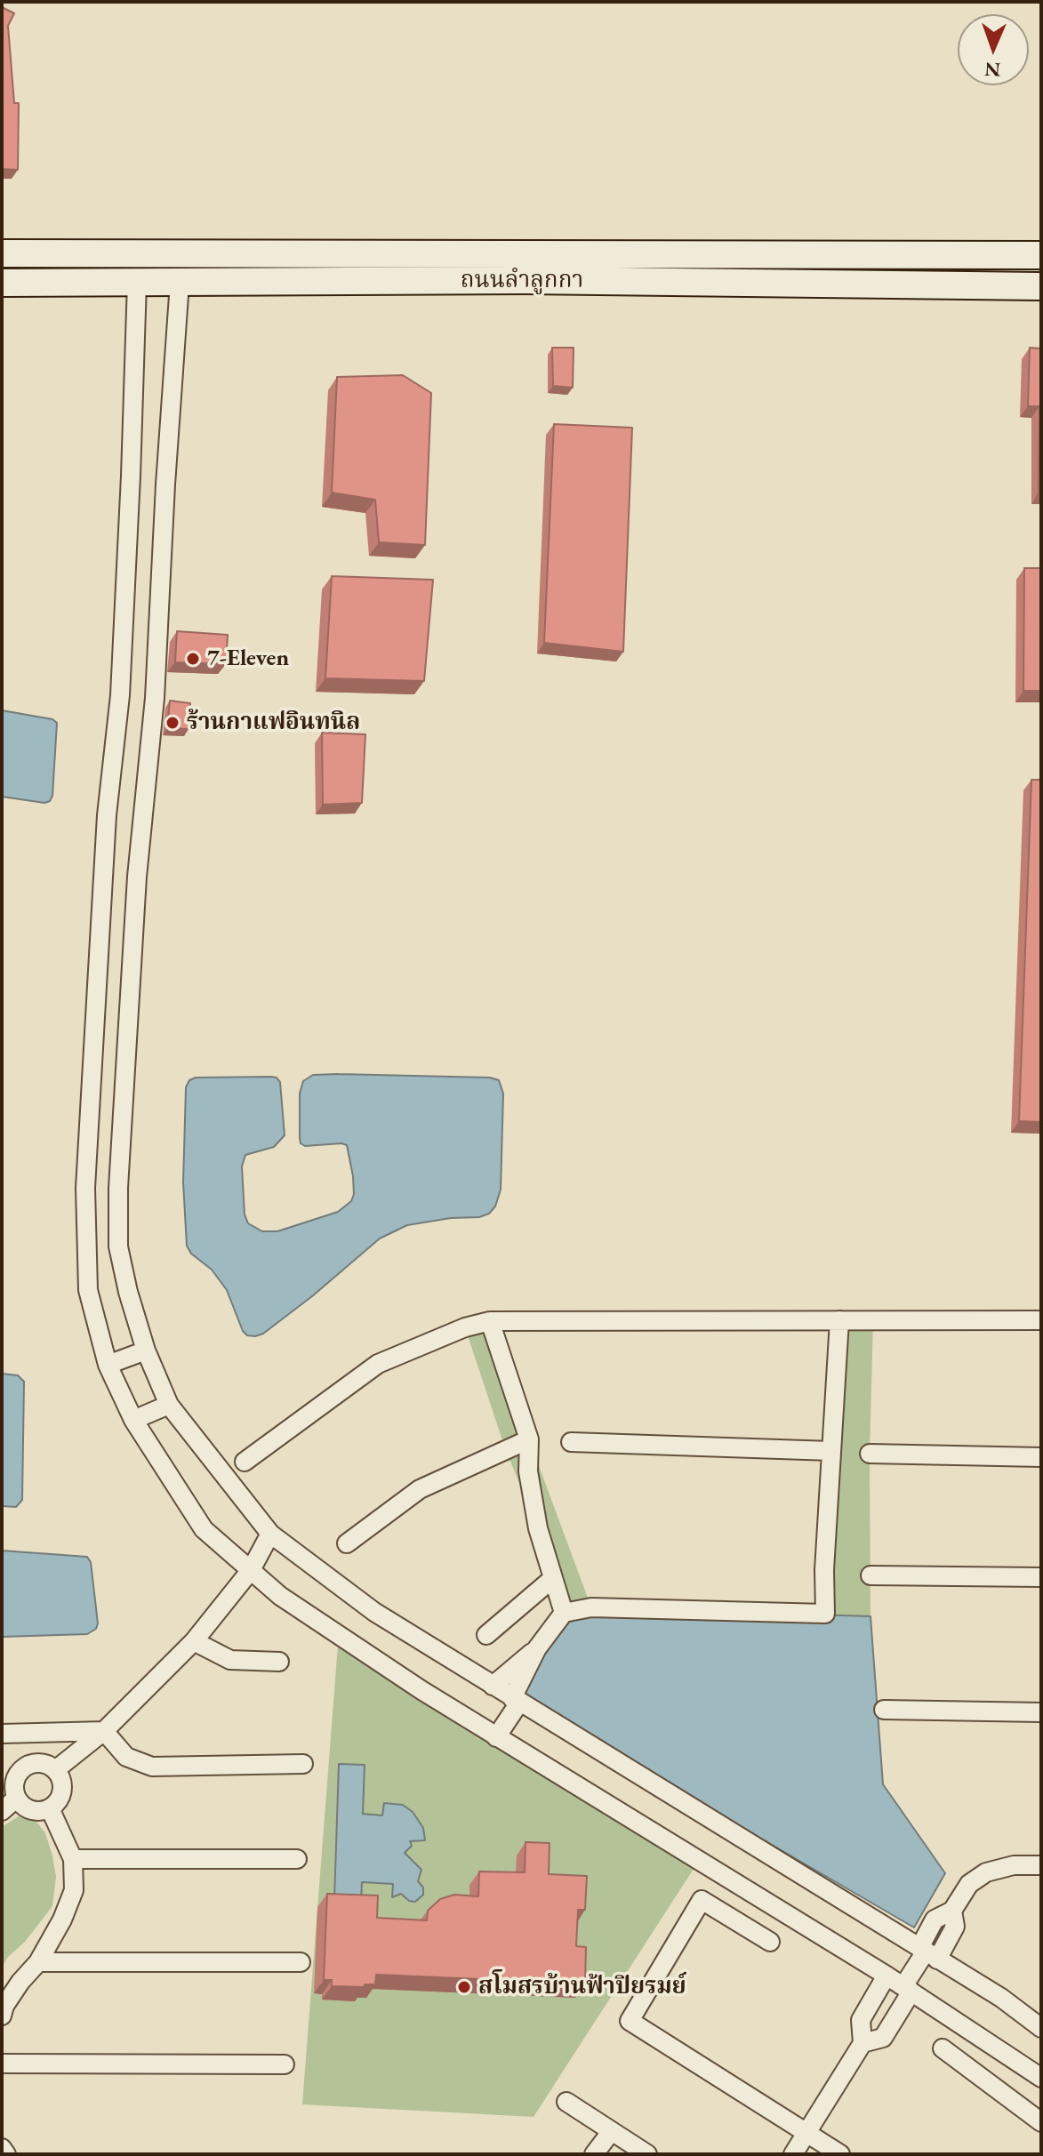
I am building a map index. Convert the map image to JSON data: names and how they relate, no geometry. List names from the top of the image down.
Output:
{
  "streets": {
    "main road": ["ถนนลำลูกกา"]
  },
  "places": ["7-Eleven", "ร้านกาแฟอินทนิล", "สโมสรบ้านฟ้าปิยรมย์"],
  "north": "bottom"
}
